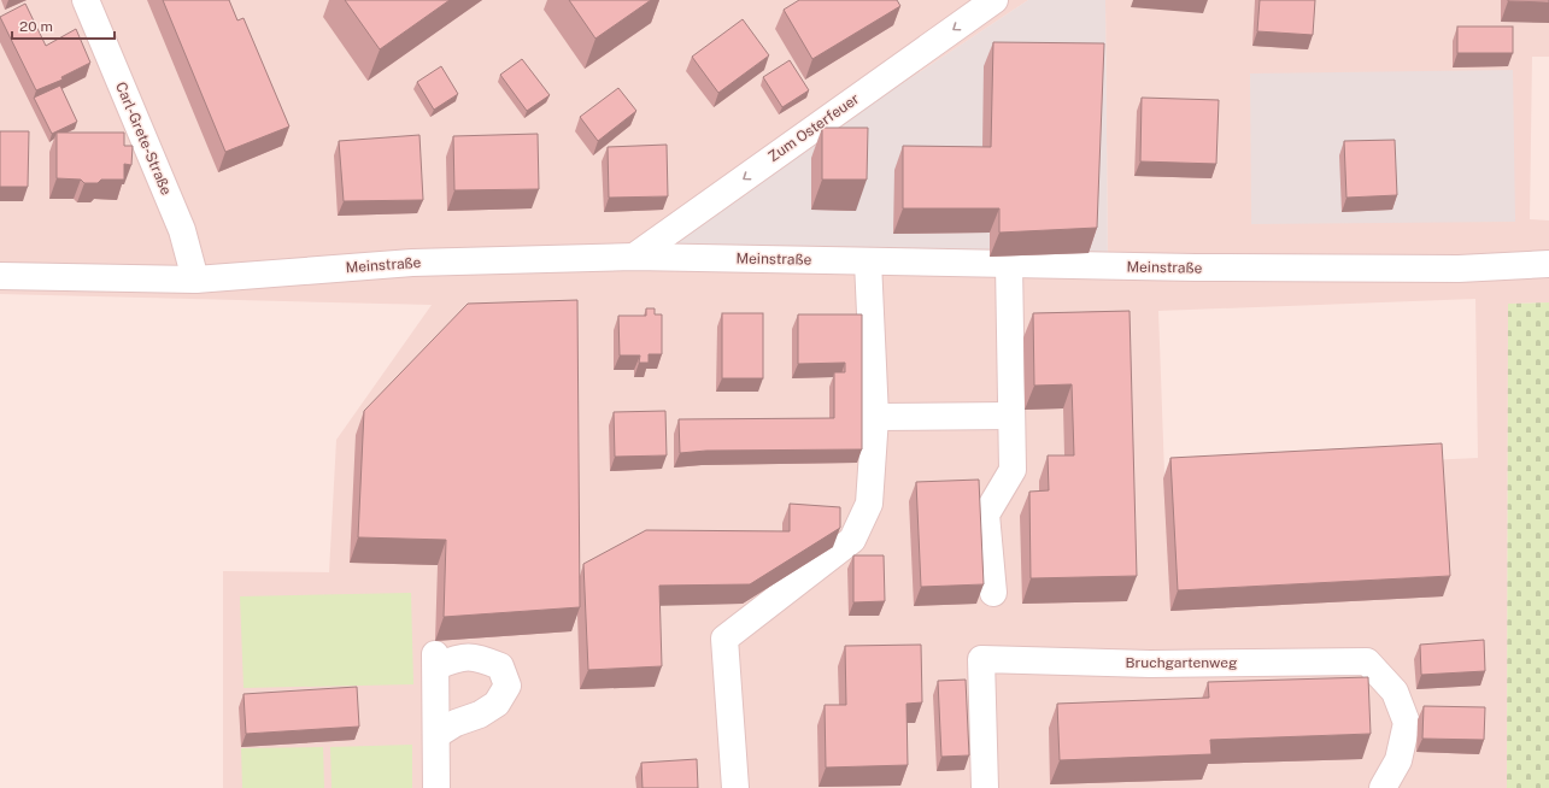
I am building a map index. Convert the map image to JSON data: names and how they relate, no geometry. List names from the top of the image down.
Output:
{
  "streets": {
    "street": [
      "Zum Osterfeuer",
      "Carl-Grete-Straße",
      "Meinstraße",
      "Bruchgartenweg"
    ]
  },
  "crossings": [
    ["Zum Osterfeuer", "Meinstraße"],
    ["Carl-Grete-Straße", "Meinstraße"]
  ],
  "one_way": ["Zum Osterfeuer"],
  "scale_bar": "20 m"
}
